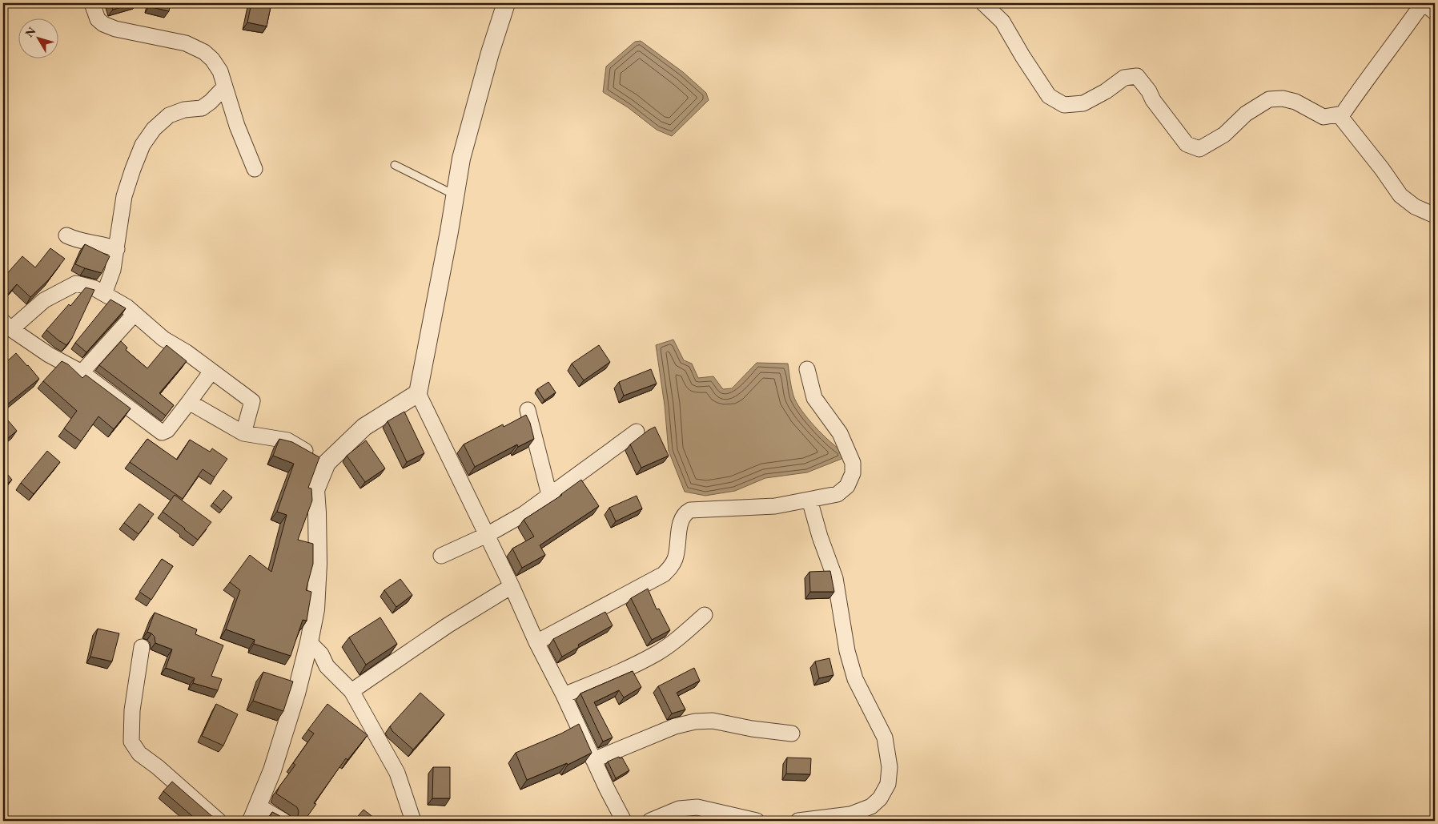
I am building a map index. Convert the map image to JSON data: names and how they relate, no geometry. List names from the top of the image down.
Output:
{
  "north": "top left"
}
